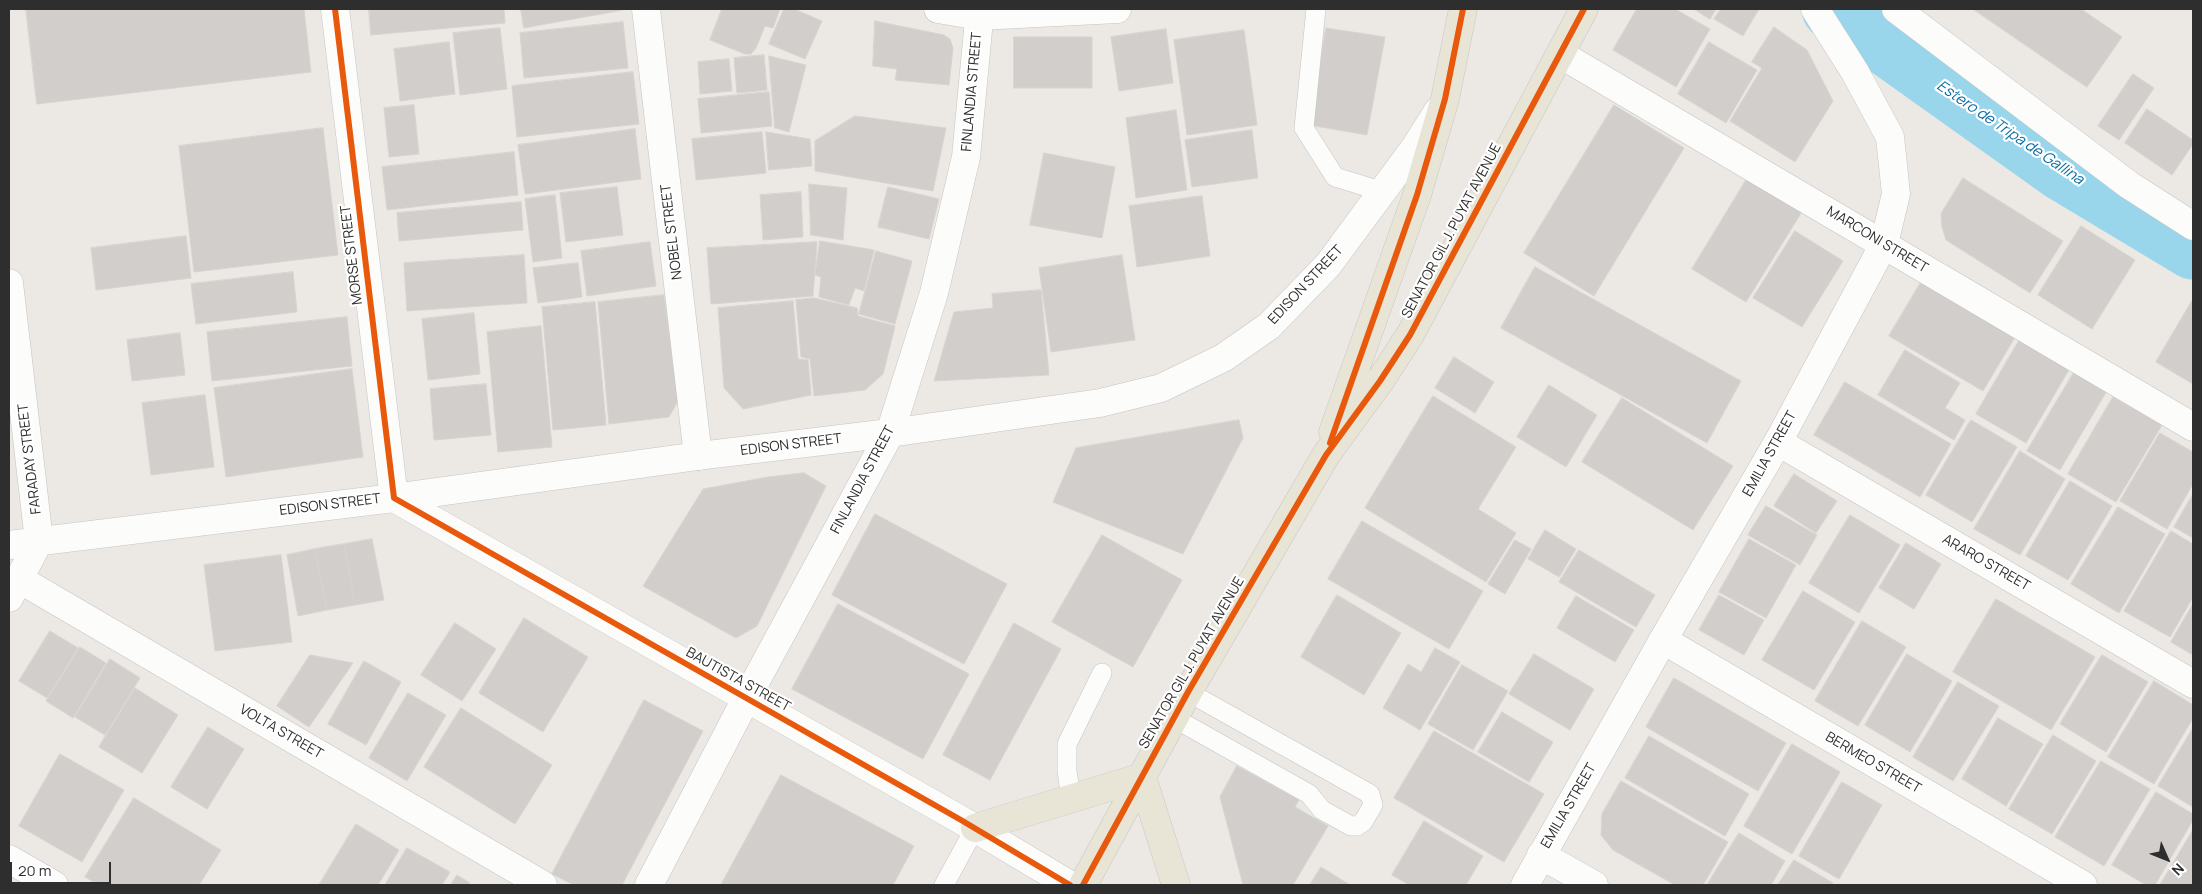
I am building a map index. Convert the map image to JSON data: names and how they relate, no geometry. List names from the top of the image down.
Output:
{
  "streets": {
    "main road": ["SENATOR GIL J. PUYAT AVENUE"],
    "street": [
      "FINLANDIA STREET",
      "NOBEL STREET",
      "MARCONI STREET",
      "MORSE STREET",
      "EDISON STREET",
      "EMILIA STREET",
      "FARADAY STREET",
      "ARARO STREET",
      "BAUTISTA STREET",
      "VOLTA STREET",
      "BERMEO STREET"
    ]
  },
  "crossings": [
    ["FINLANDIA STREET", "EDISON STREET"],
    ["FINLANDIA STREET", "BAUTISTA STREET"],
    ["SENATOR GIL J. PUYAT AVENUE", "MARCONI STREET"],
    ["SENATOR GIL J. PUYAT AVENUE", "EDISON STREET"],
    ["NOBEL STREET", "EDISON STREET"],
    ["MARCONI STREET", "EMILIA STREET"],
    ["MORSE STREET", "EDISON STREET"],
    ["MORSE STREET", "BAUTISTA STREET"],
    ["EDISON STREET", "FARADAY STREET"],
    ["EDISON STREET", "BAUTISTA STREET"],
    ["EMILIA STREET", "ARARO STREET"],
    ["EMILIA STREET", "BERMEO STREET"]
  ],
  "water": ["Estero de Tripa de Gallina"],
  "scale_bar": "20 m",
  "north": "bottom right"
}
